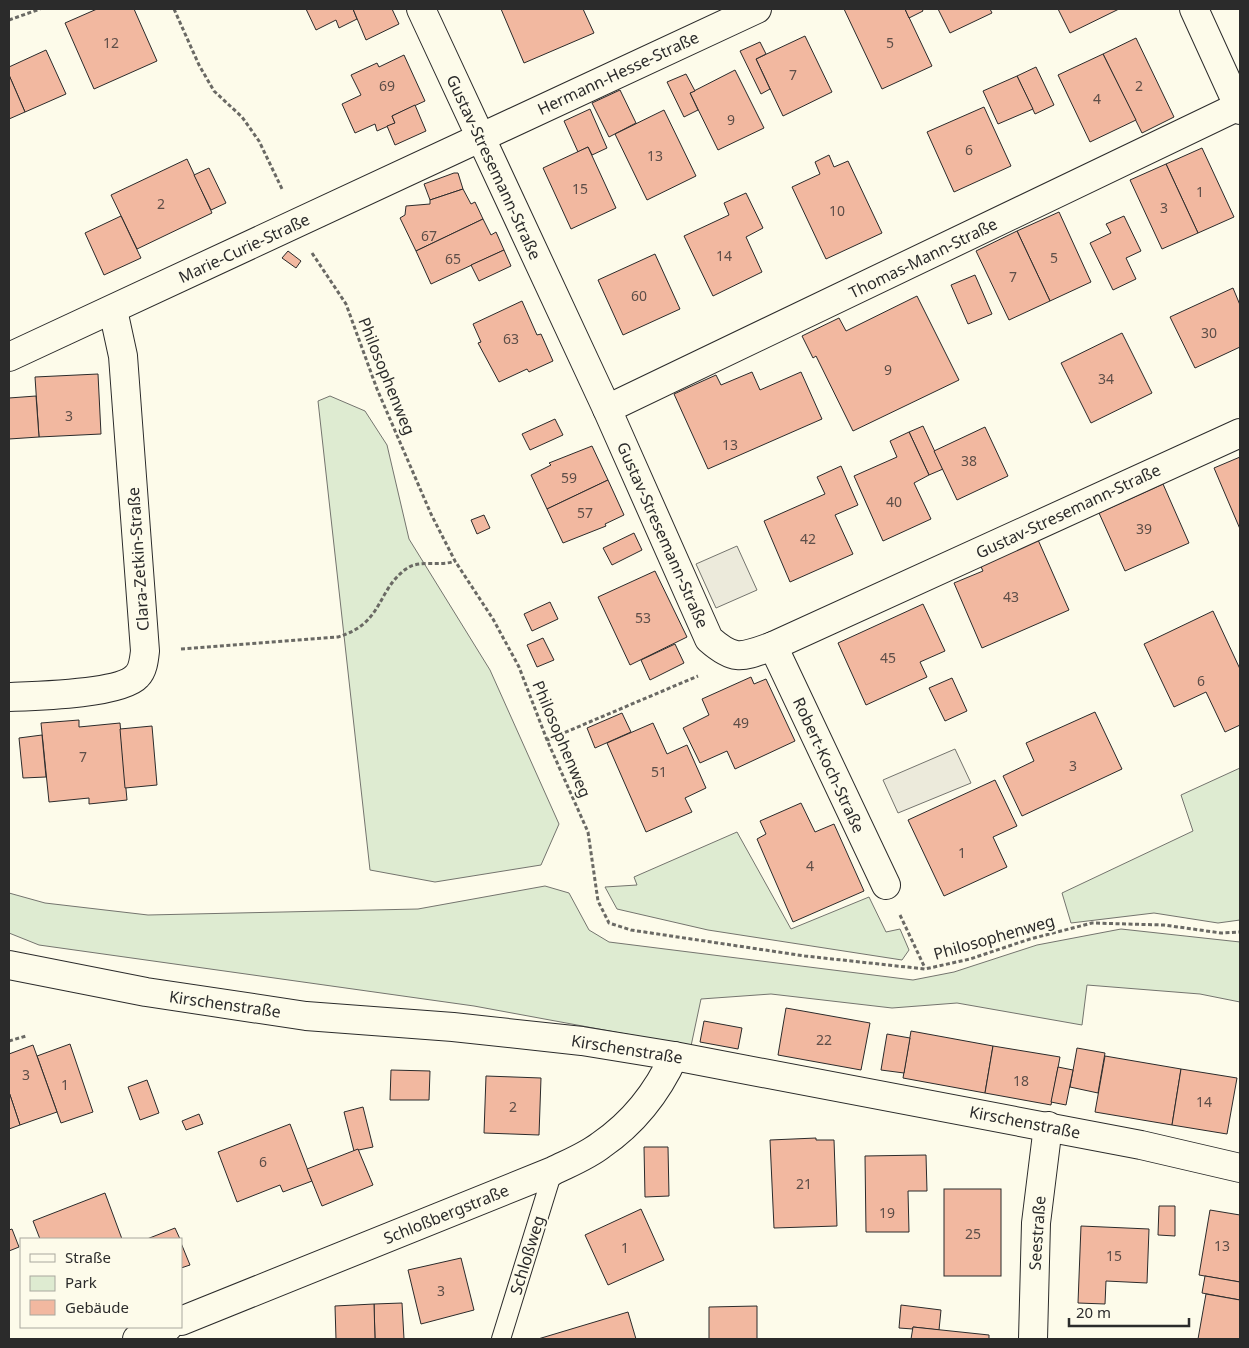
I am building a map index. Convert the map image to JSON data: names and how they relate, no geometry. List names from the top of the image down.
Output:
{
  "streets": {
    "street": [
      "Hermann-Hesse-Straße",
      "Gustav-Stresemann-Straße",
      "Marie-Curie-Straße",
      "Thomas-Mann-Straße",
      "Clara-Zetkin-Straße",
      "Robert-Koch-Straße",
      "Kirschenstraße",
      "Schloßbergstraße",
      "Seestraße"
    ],
    "lane": ["Schloßweg"],
    "path": ["Philosophenweg"]
  },
  "crossings": [
    ["Hermann-Hesse-Straße", "Gustav-Stresemann-Straße"],
    ["Hermann-Hesse-Straße", "Marie-Curie-Straße"],
    ["Gustav-Stresemann-Straße", "Marie-Curie-Straße"],
    ["Gustav-Stresemann-Straße", "Thomas-Mann-Straße"],
    ["Gustav-Stresemann-Straße", "Robert-Koch-Straße"],
    ["Marie-Curie-Straße", "Philosophenweg"],
    ["Marie-Curie-Straße", "Clara-Zetkin-Straße"],
    ["Kirschenstraße", "Schloßbergstraße"],
    ["Kirschenstraße", "Seestraße"],
    ["Schloßbergstraße", "Schloßweg"]
  ],
  "house_numbers": [
    "12",
    "5",
    "7",
    "69",
    "2",
    "4",
    "9",
    "6",
    "13",
    "15",
    "1",
    "2",
    "3",
    "10",
    "67",
    "14",
    "5",
    "65",
    "7",
    "60",
    "30",
    "63",
    "9",
    "34",
    "3",
    "13",
    "38",
    "59",
    "40",
    "57",
    "39",
    "42",
    "43",
    "53",
    "45",
    "6",
    "49",
    "7",
    "3",
    "51",
    "1",
    "4",
    "22",
    "3",
    "18",
    "1",
    "14",
    "2",
    "6",
    "21",
    "19",
    "25",
    "13",
    "1",
    "15",
    "3"
  ],
  "legend": ["Straße", "Park", "Gebäude"],
  "scale_bar": "20 m"
}
